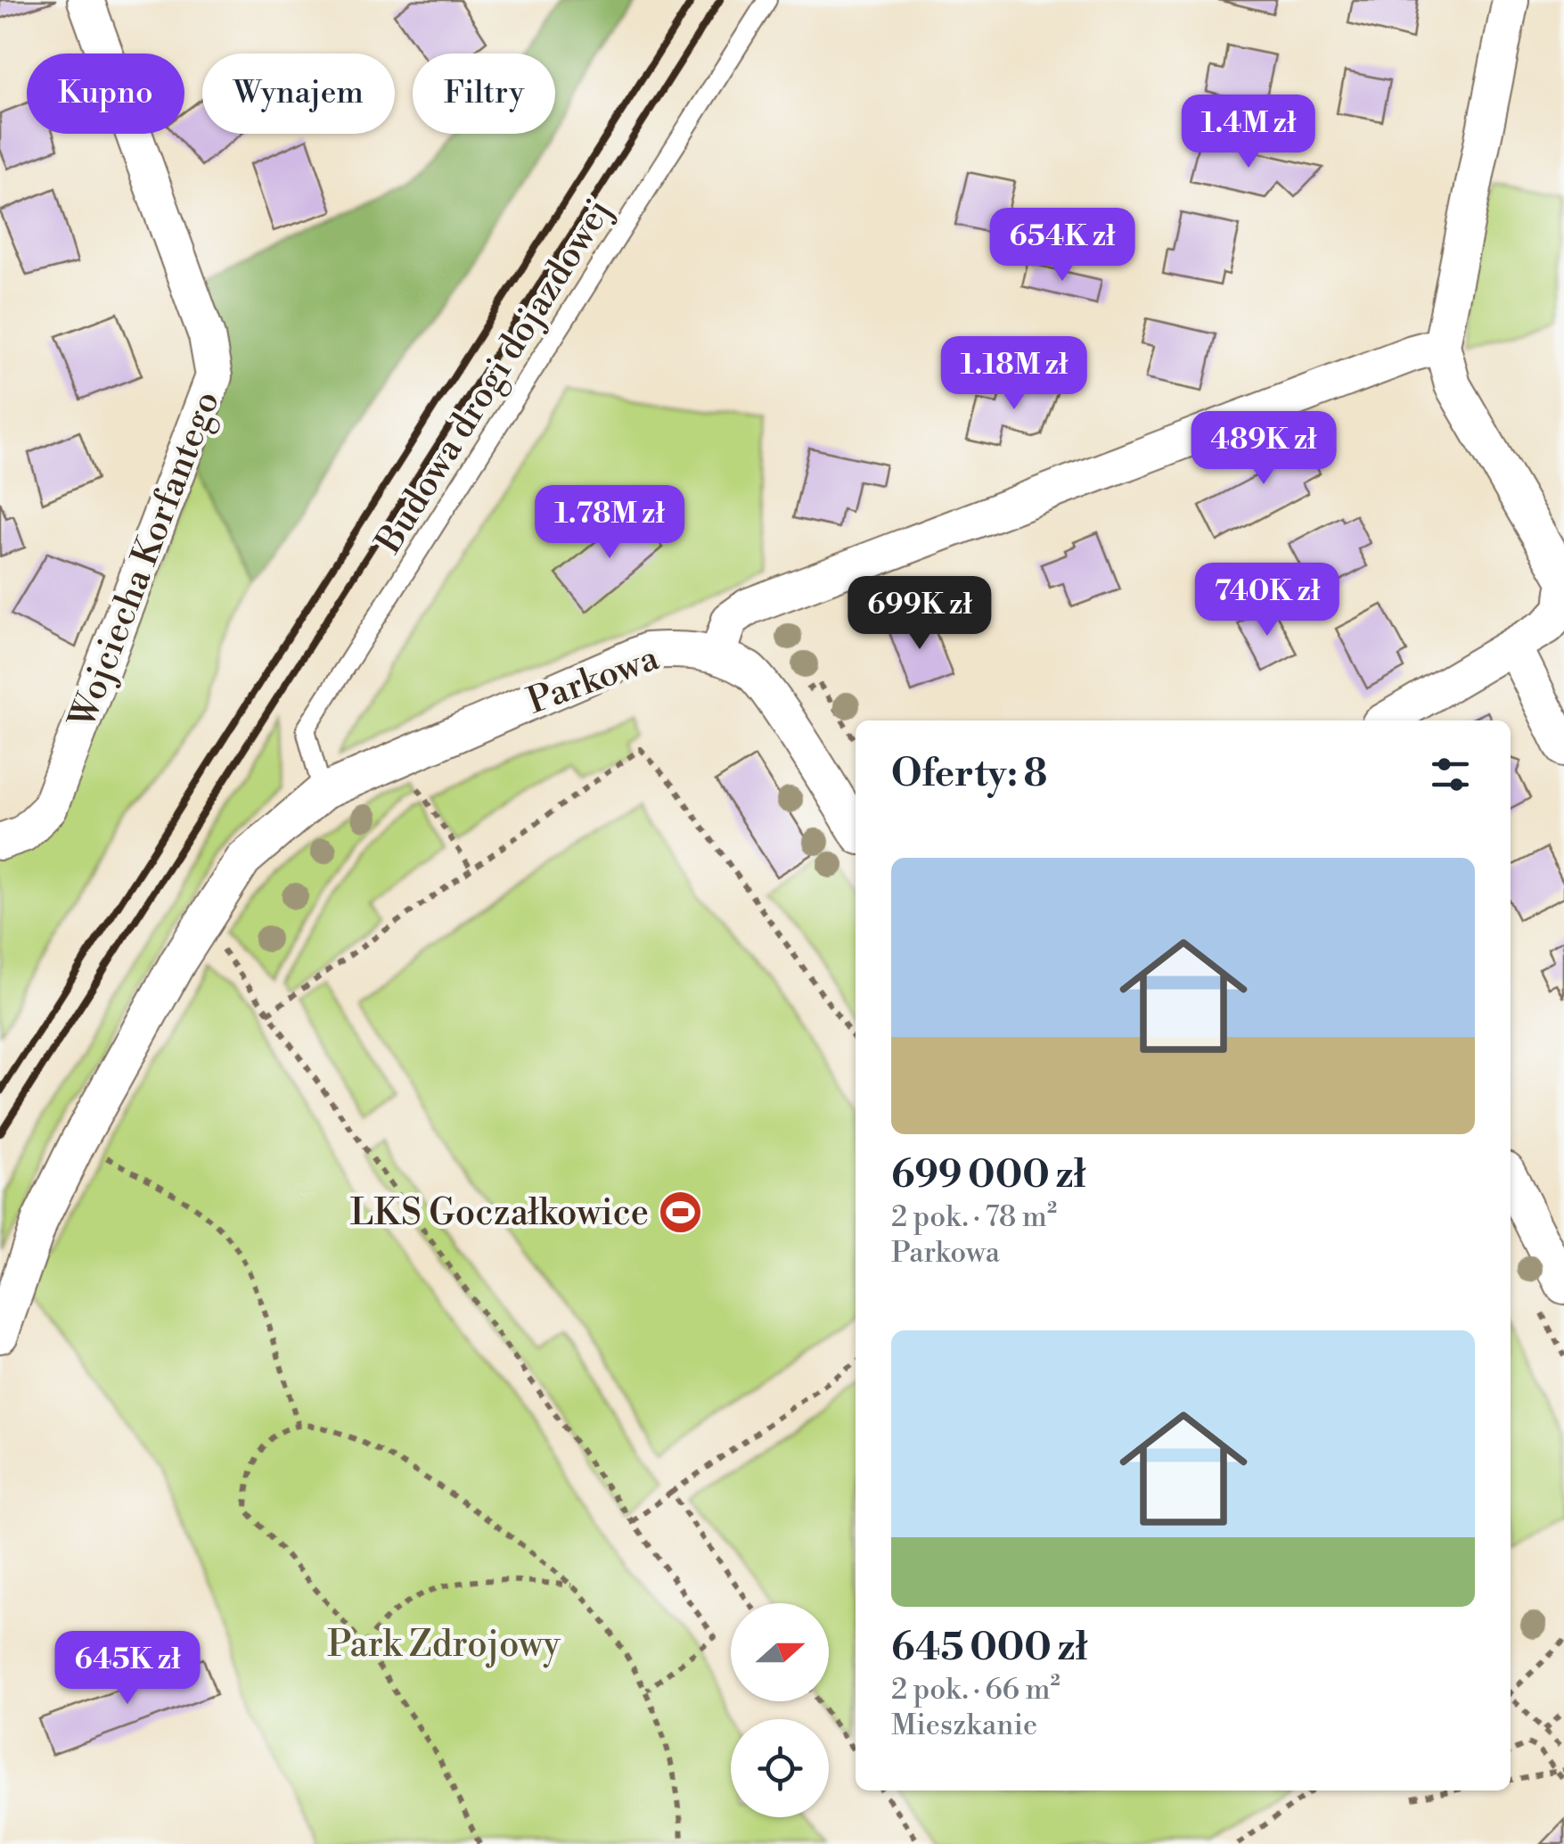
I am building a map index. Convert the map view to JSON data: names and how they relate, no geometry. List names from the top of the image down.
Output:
{
  "streets": {
    "street": ["Wojciecha Korfantego", "Parkowa"],
    "lane": ["Budowa drogi dojazdowej"]
  },
  "crossings": [
    ["Budowa drogi dojazdowej", "Parkowa"]
  ],
  "parks": ["Park Zdrojowy"],
  "places": {
    "sports": ["LKS Goczałkowice"]
  },
  "north": "right",
  "page": {
    "chip": ["Kupno", "Wynajem", "Filtry"],
    "price": [
      "1.4M zł",
      "654K zł",
      "1.18M zł",
      "489K zł",
      "1.78M zł",
      "740K zł",
      "699K zł",
      "645K zł"
    ],
    "heading": "Oferty: 8",
    "list": [
      {
        "name": "699 000 zł",
        "note": "2 pok. · 78 m² · Parkowa"
      },
      {
        "name": "645 000 zł",
        "note": "2 pok. · 66 m² · Mieszkanie"
      }
    ]
  }
}
